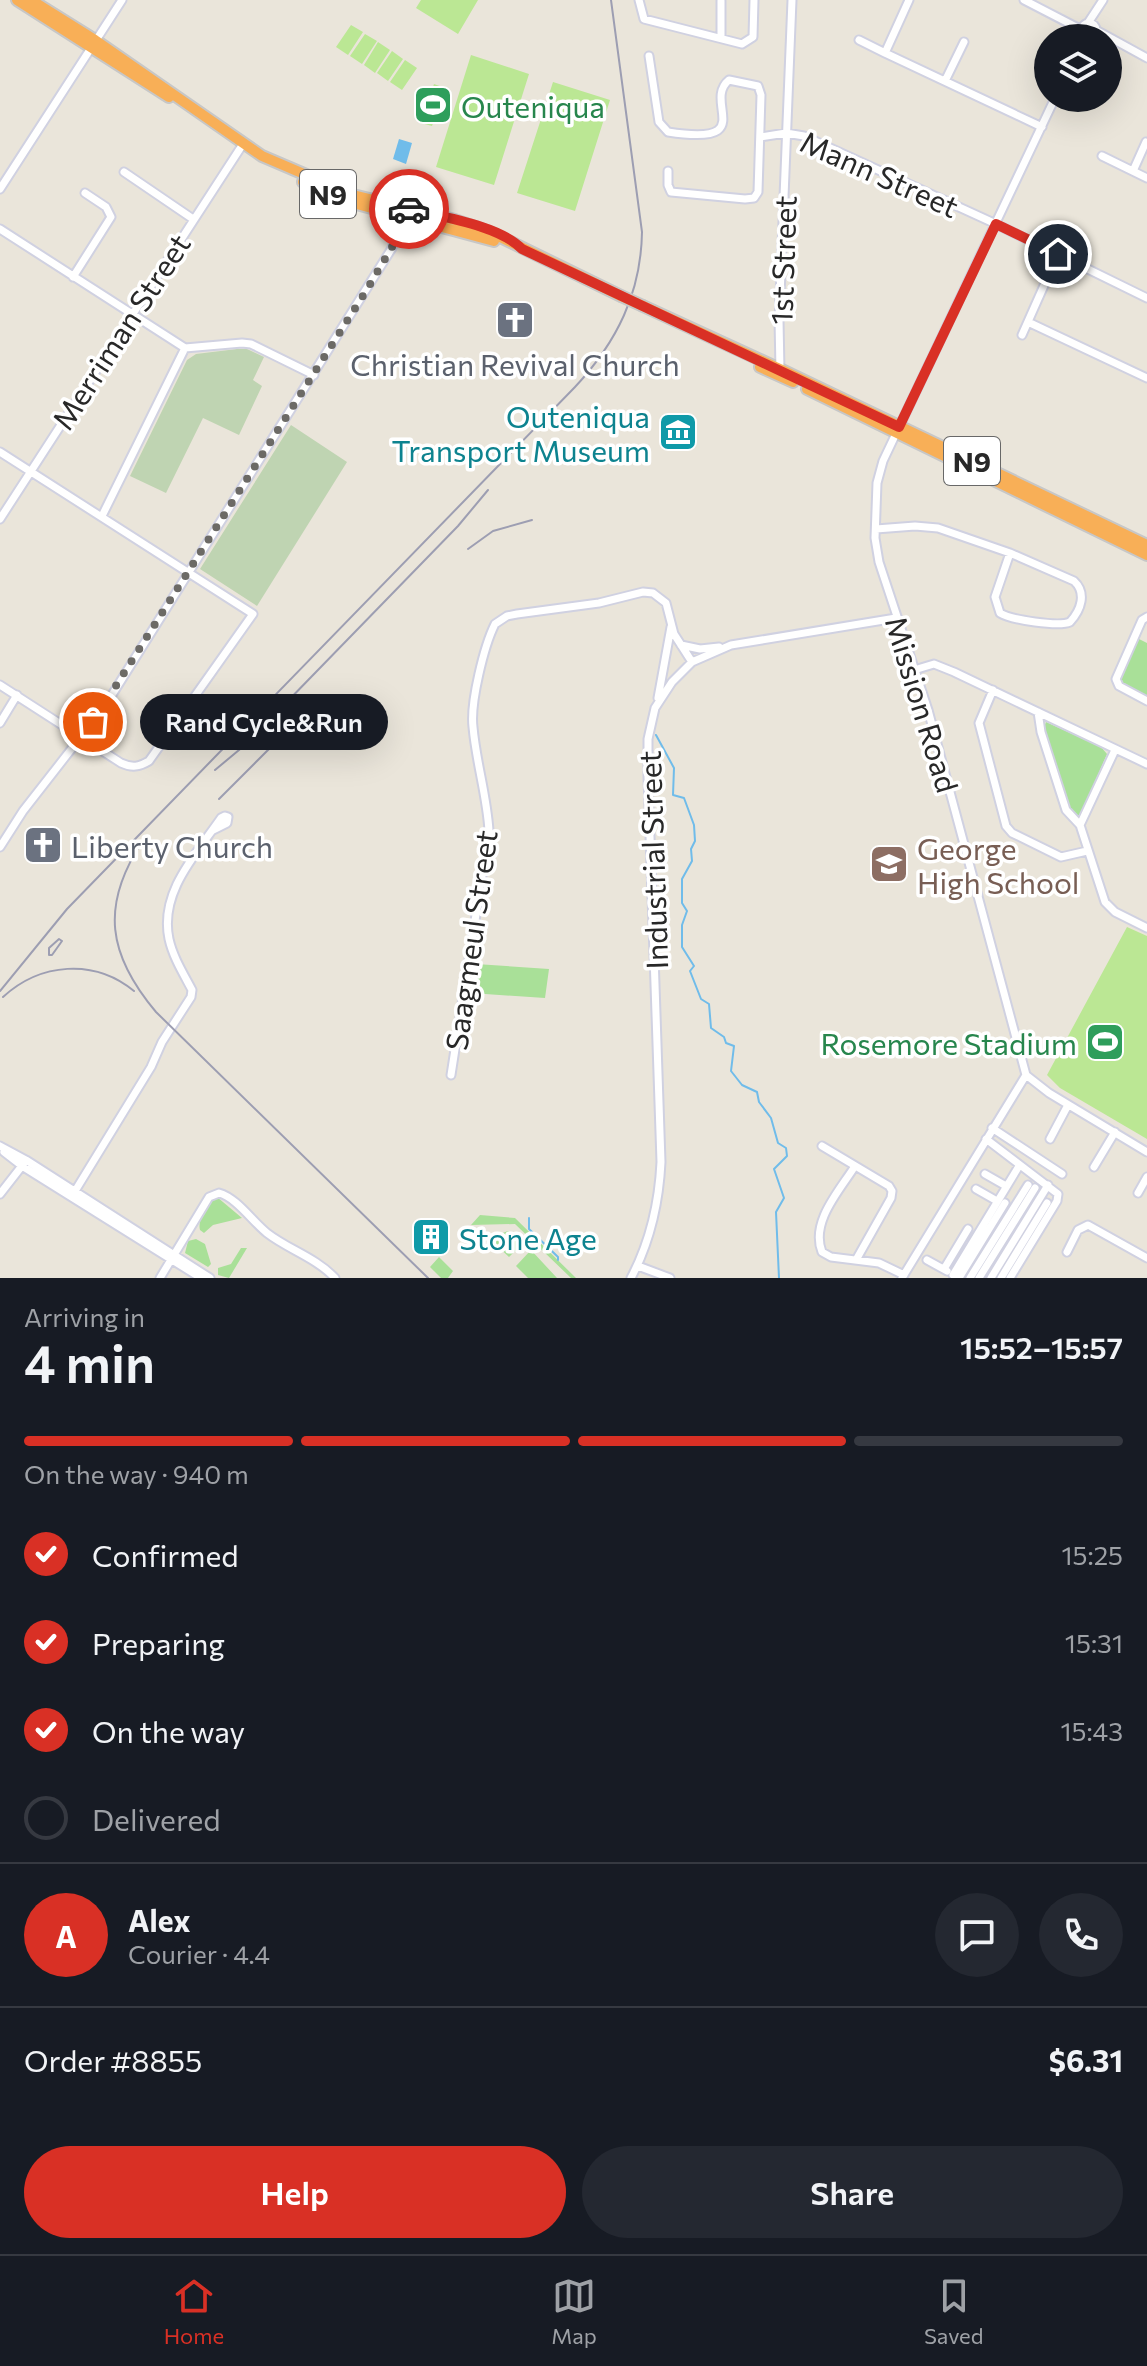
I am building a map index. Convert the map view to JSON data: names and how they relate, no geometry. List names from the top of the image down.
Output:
{
  "streets": {
    "highway": ["N9"],
    "street": [
      "Mann Street",
      "1st Street",
      "Merriman Street",
      "Mission Road",
      "Industrial Street",
      "Saagmeul Street"
    ]
  },
  "crossings": [
    ["Mann Street", "1st Street"],
    ["Mann Street", "Mission Road"],
    ["N9", "1st Street"],
    ["N9", "Merriman Street"],
    ["N9", "Mission Road"],
    ["Mission Road", "Industrial Street"],
    ["Industrial Street", "Saagmeul Street"]
  ],
  "places": {
    "sports": ["Outeniqua", "Rosemore Stadium"],
    "church": ["Christian Revival Church", "Liberty Church"],
    "museum": ["Outeniqua Transport Museum"],
    "other": ["Rand Cycle&Run"],
    "school or university": ["George High School"],
    "building": ["Stone Age"]
  },
  "page": {
    "bubble": "Rand Cycle&Run",
    "heading": ["4 min", "Arriving in", "15:52–15:57"],
    "panel": [
      "Alex",
      "Courier · 4.4",
      "Order #8855",
      "$6.31"
    ],
    "bar": "On the way · 940 m",
    "list": [
      ["Confirmed", "15:25"],
      ["Preparing", "15:31"],
      ["On the way", "15:43"],
      "Delivered"
    ],
    "round": "A",
    "buttons": ["Help", "Share"],
    "tabs": ["Home", "Map", "Saved"]
  }
}
